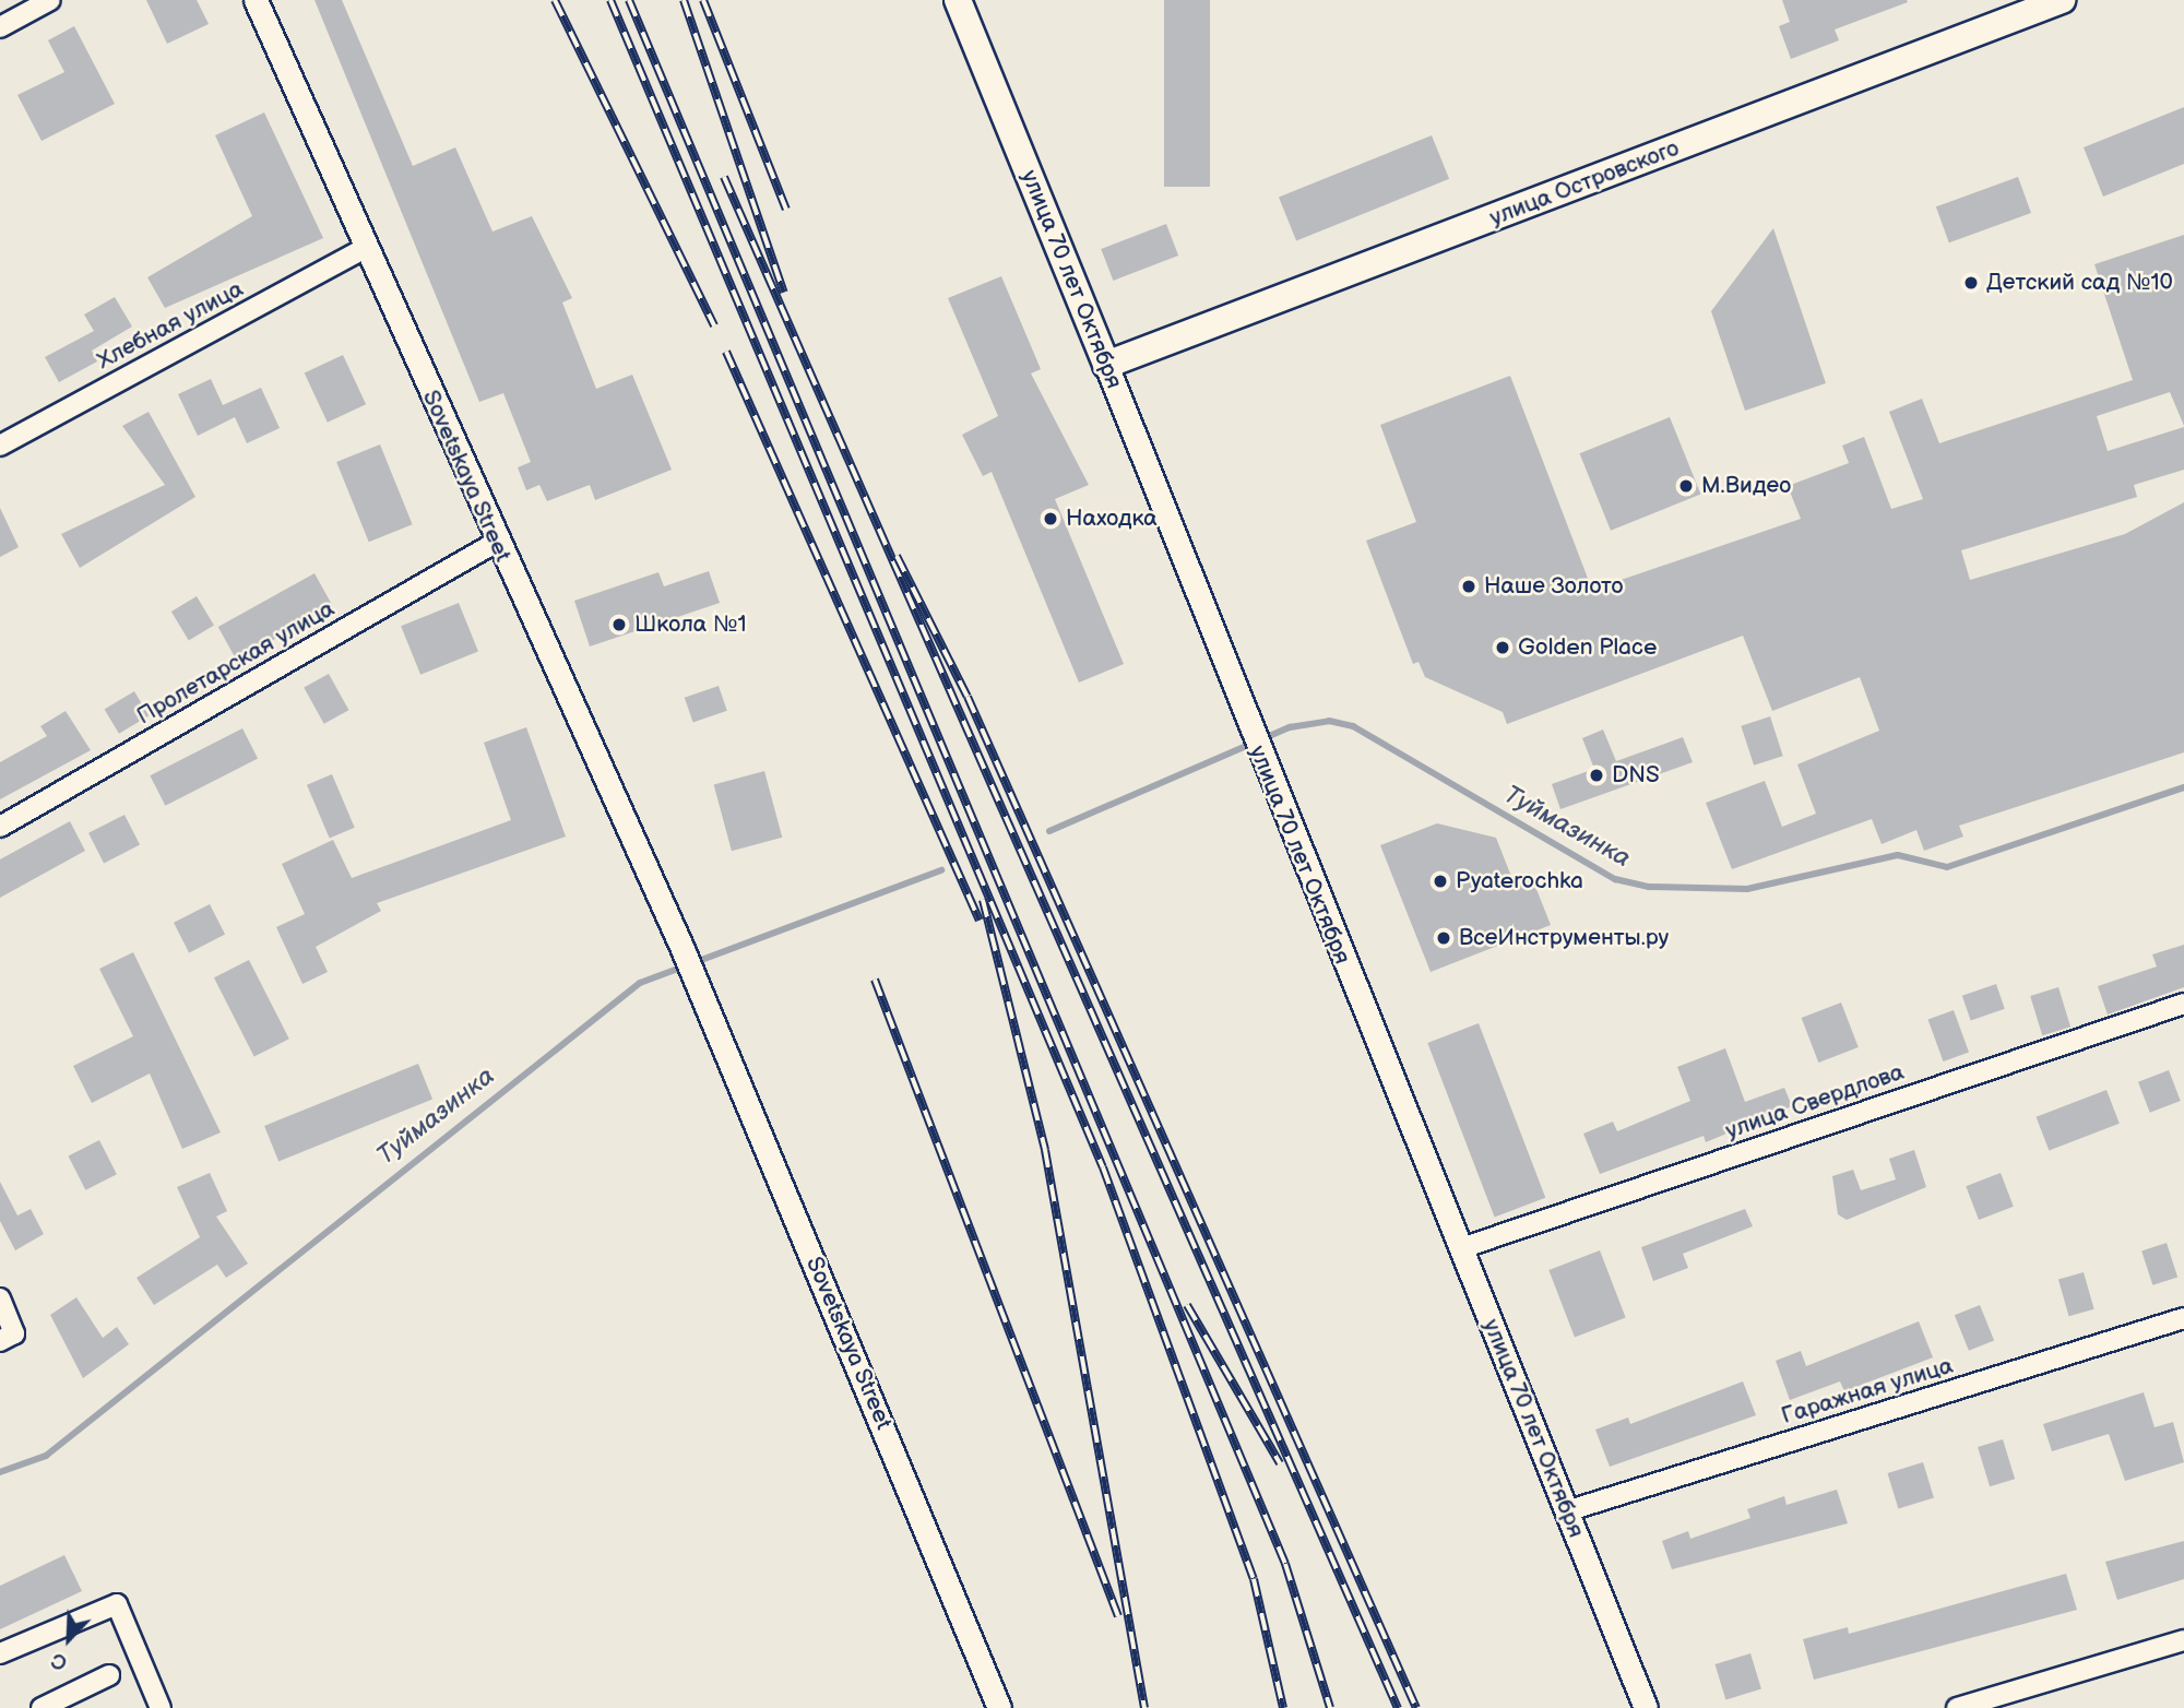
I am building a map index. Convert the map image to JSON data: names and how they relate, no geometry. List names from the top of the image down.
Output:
{
  "streets": {
    "main road": ["улица Островского", "улица 70 лет Октября"],
    "street": [
      "Хлебная улица",
      "Sovetskaya Street",
      "Пролетарская улица",
      "улица Свердлова",
      "Гаражная улица"
    ]
  },
  "crossings": [
    ["улица Островского", "улица 70 лет Октября"],
    ["улица 70 лет Октября", "улица Свердлова"],
    ["улица 70 лет Октября", "Гаражная улица"],
    ["Хлебная улица", "Sovetskaya Street"],
    ["Sovetskaya Street", "Пролетарская улица"]
  ],
  "water": ["Туймазинка"],
  "places": [
    "Детский сад №10",
    "М.Видео",
    "Находка",
    "Наше Золото",
    "Школа №1",
    "Golden Place",
    "DNS",
    "Pyaterochka",
    "ВсеИнструменты.ру"
  ],
  "north": "bottom left"
}
